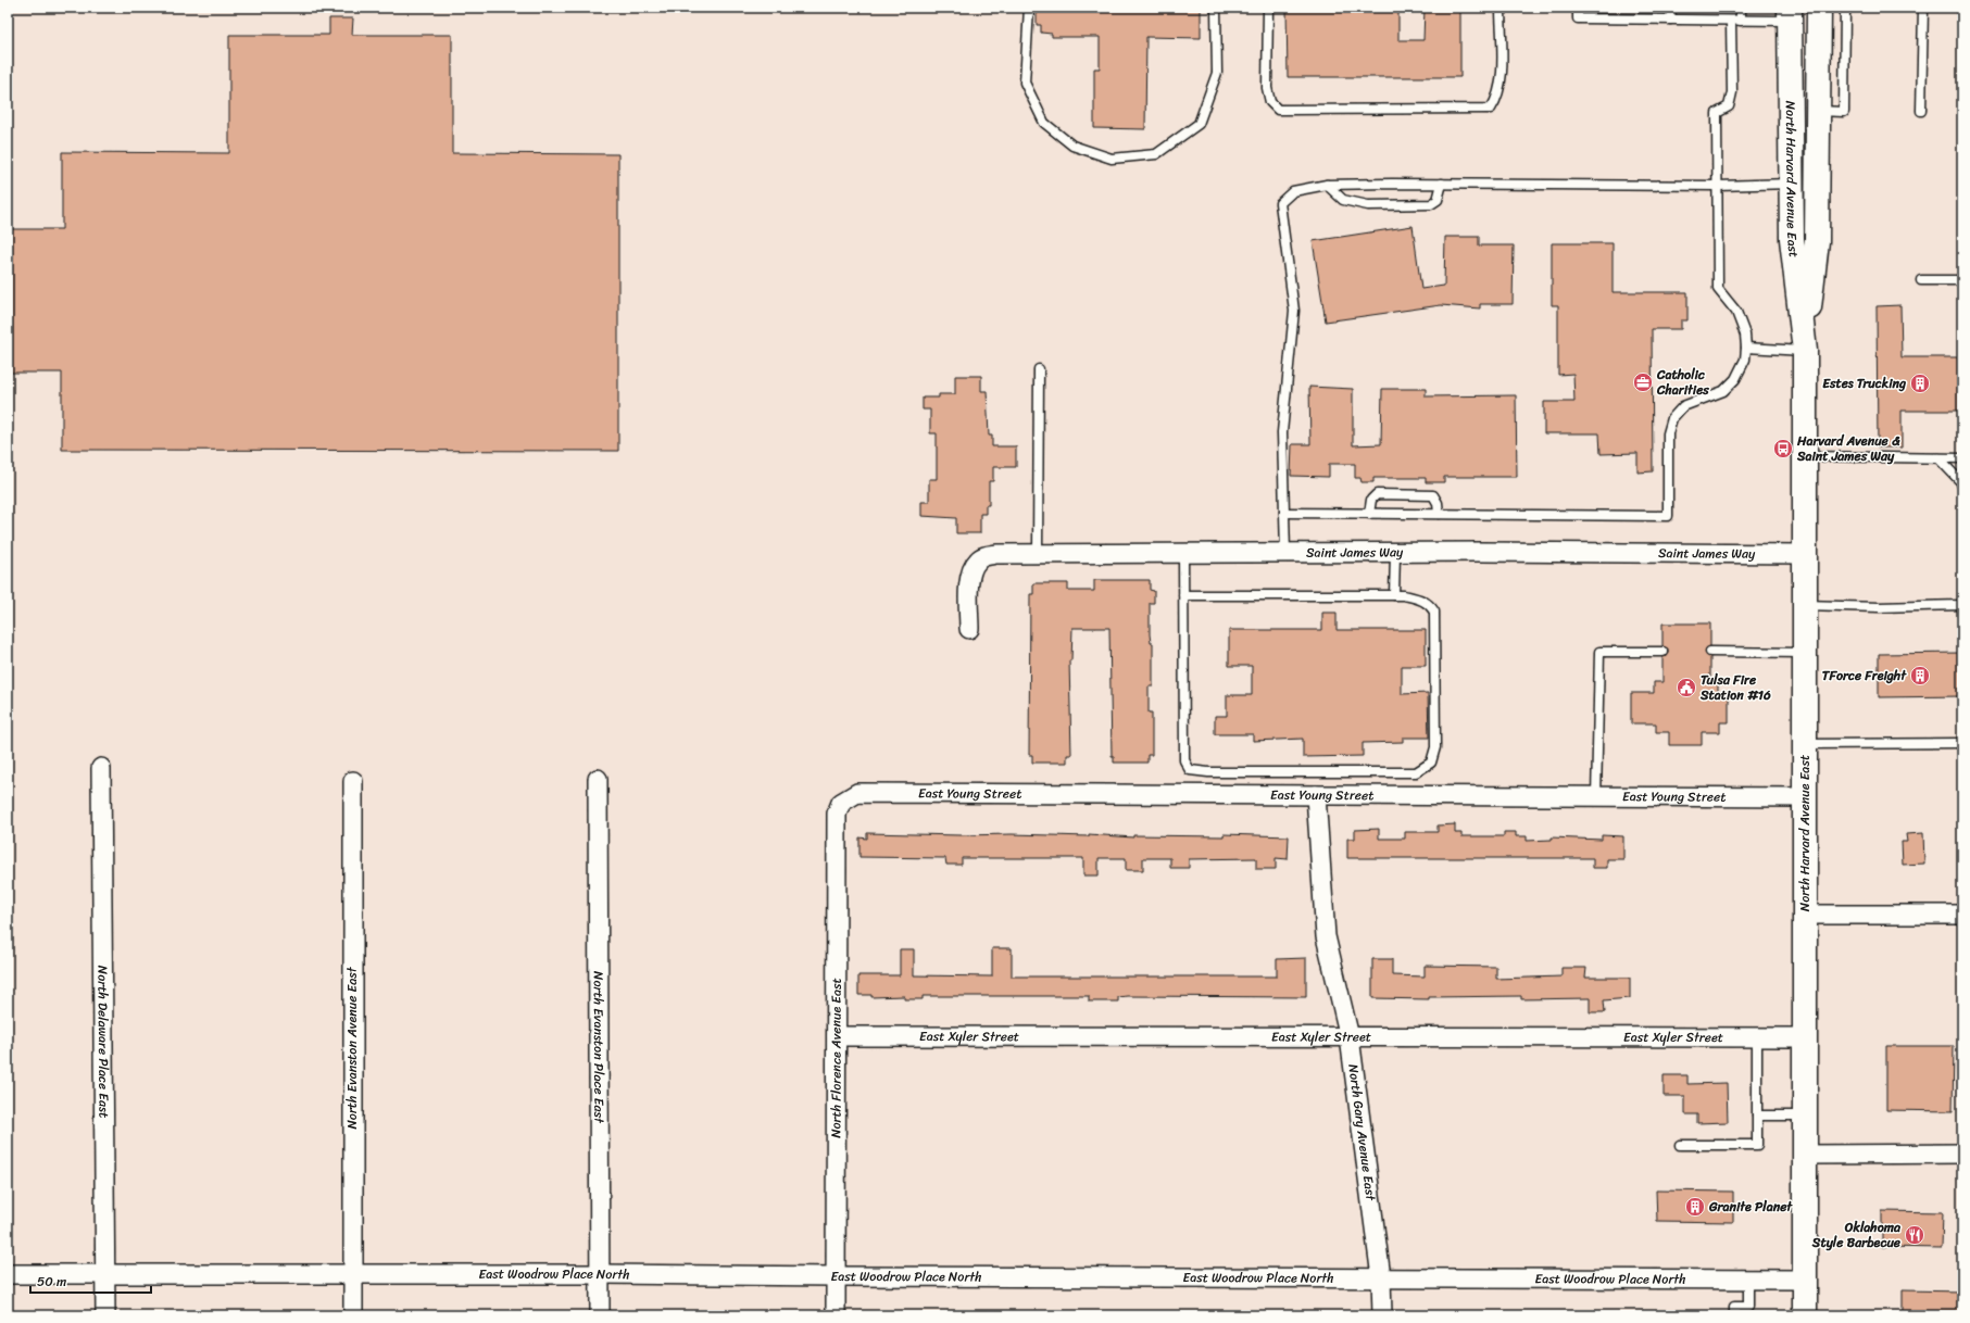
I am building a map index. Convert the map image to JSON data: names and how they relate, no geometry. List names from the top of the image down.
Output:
{
  "streets": {
    "main road": ["North Harvard Avenue East"],
    "street": [
      "Saint James Way",
      "East Young Street",
      "East Xyler Street",
      "North Delaware Place East",
      "North Evanston Place East",
      "North Evanston Avenue East",
      "North Florence Avenue East",
      "North Gary Avenue East",
      "East Woodrow Place North"
    ]
  },
  "crossings": [
    ["North Harvard Avenue East", "Saint James Way"],
    ["North Harvard Avenue East", "East Young Street"],
    ["North Harvard Avenue East", "East Xyler Street"],
    ["North Harvard Avenue East", "East Woodrow Place North"],
    ["East Young Street", "North Florence Avenue East"],
    ["East Young Street", "North Gary Avenue East"],
    ["East Xyler Street", "North Florence Avenue East"],
    ["East Xyler Street", "North Gary Avenue East"],
    ["North Delaware Place East", "East Woodrow Place North"],
    ["North Evanston Place East", "East Woodrow Place North"],
    ["North Evanston Avenue East", "East Woodrow Place North"],
    ["North Florence Avenue East", "East Woodrow Place North"],
    ["North Gary Avenue East", "East Woodrow Place North"]
  ],
  "places": {
    "office": ["Catholic Charities"],
    "building": ["Estes Trucking", "TForce Freight", "Granite Planet"],
    "bus stop": ["Harvard Avenue & Saint James Way"],
    "public building": ["Tulsa Fire Station #16"],
    "restaurant": ["Oklahoma Style Barbecue"]
  },
  "scale_bar": "50 m"
}
